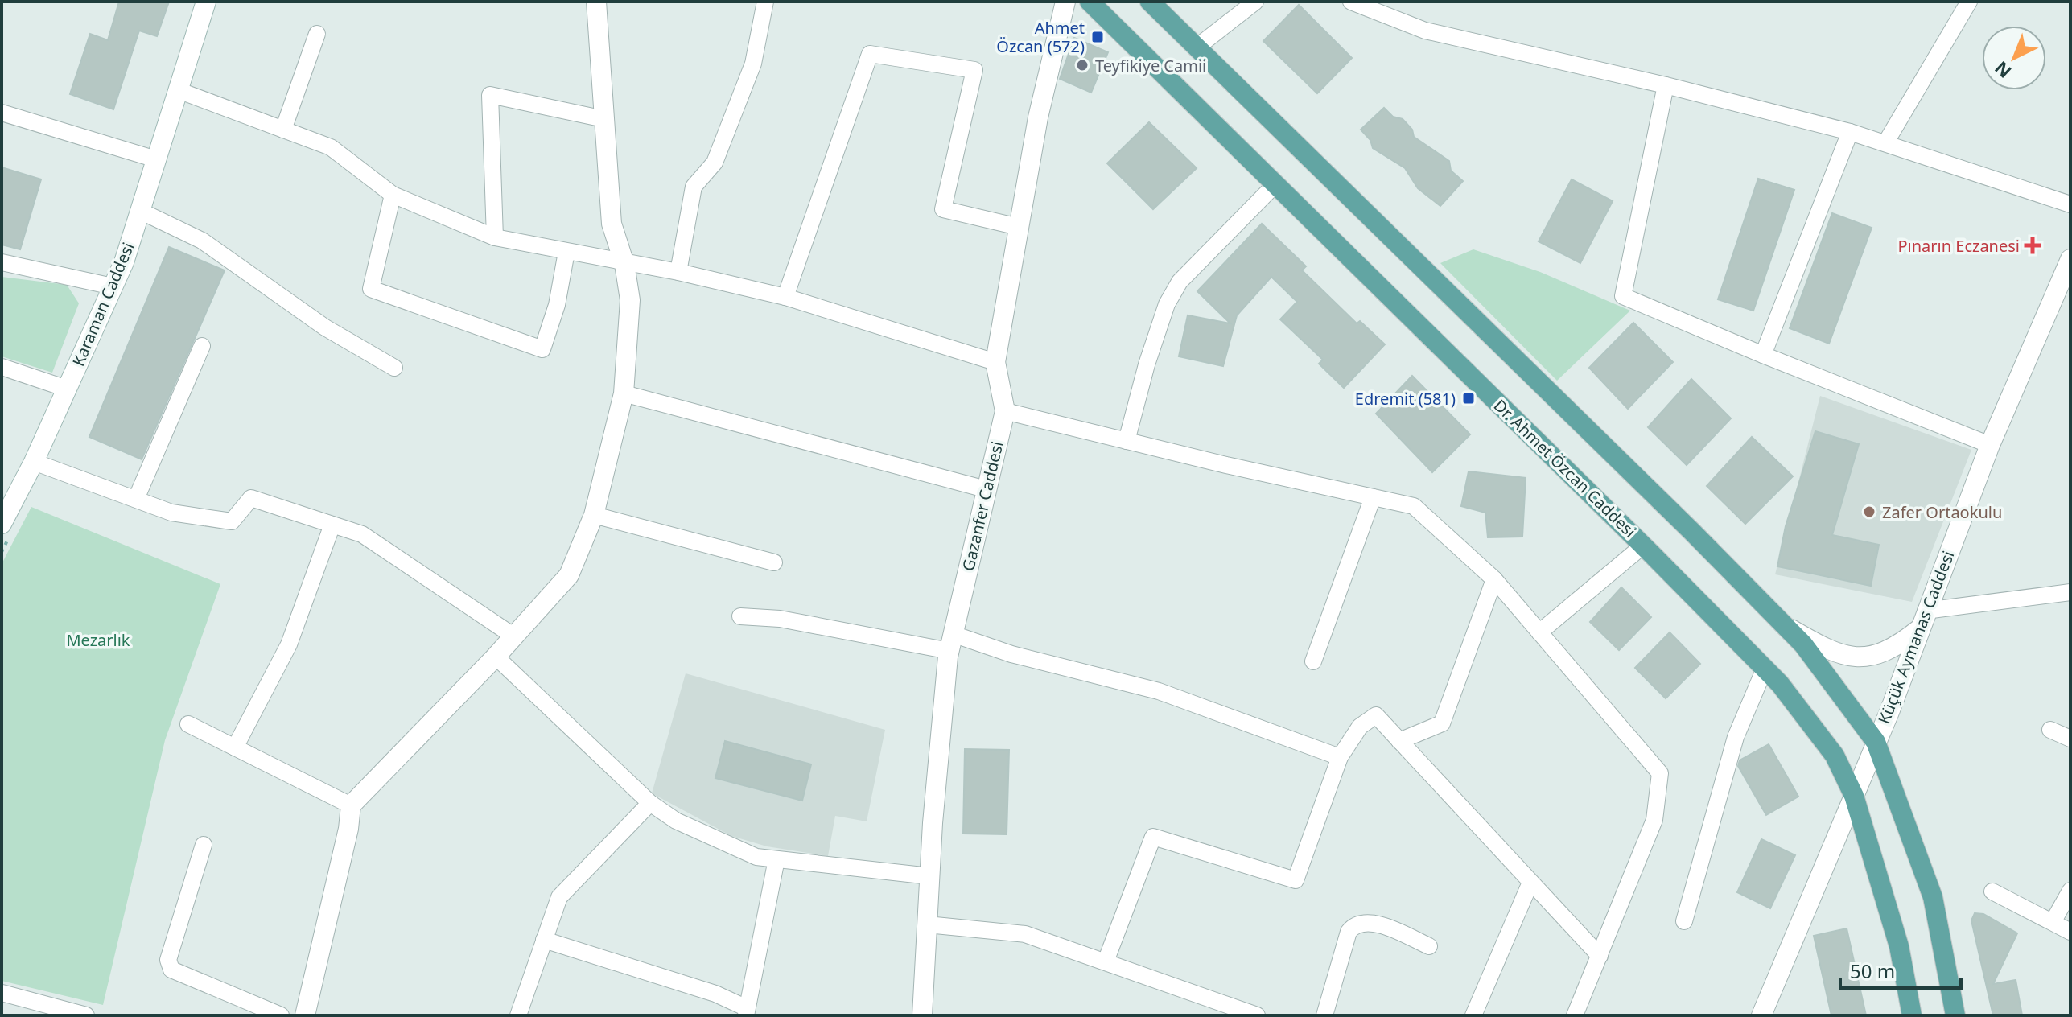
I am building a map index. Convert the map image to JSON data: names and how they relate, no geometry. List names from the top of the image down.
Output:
{
  "streets": {
    "main road": ["Dr. Ahmet Özcan Caddesi"],
    "street": ["Karaman Caddesi", "Gazanfer Caddesi", "Küçük Aymanas Caddesi"]
  },
  "crossings": [
    ["Dr. Ahmet Özcan Caddesi", "Küçük Aymanas Caddesi"]
  ],
  "parks": ["Mezarlık"],
  "places": {
    "transit": ["Ahmet Özcan (572)", "Edremit (581)"],
    "other": ["Teyfikiye Camii", "Zafer Ortaokulu"],
    "health": ["Pınarın Eczanesi"]
  },
  "scale_bar": "50 m",
  "north": "bottom left"
}
